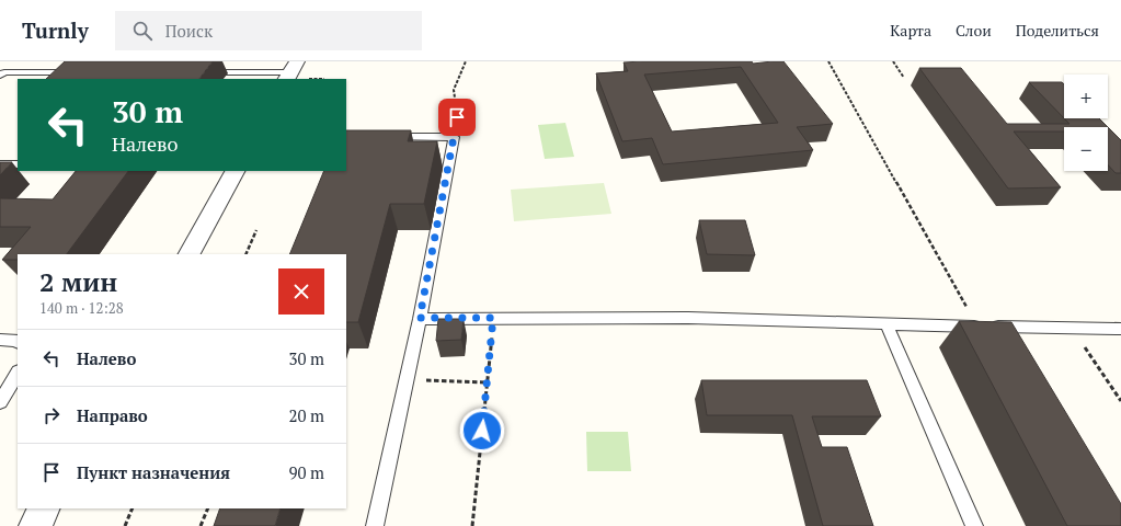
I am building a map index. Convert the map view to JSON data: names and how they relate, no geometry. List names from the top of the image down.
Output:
{
  "page": {
    "header": "Turnly",
    "search": "Поиск",
    "nav": ["Карта", "Слои", "Поделиться"],
    "map_buttons": ["+", "−"],
    "turn": ["30 m", "Налево"],
    "heading": ["2 мин", "140 m · 12:28"],
    "list": [
      {
        "name": "Налево",
        "value": "30 m"
      },
      {
        "name": "Направо",
        "value": "20 m"
      },
      {
        "name": "Пункт назначения",
        "value": "90 m"
      }
    ]
  }
}
